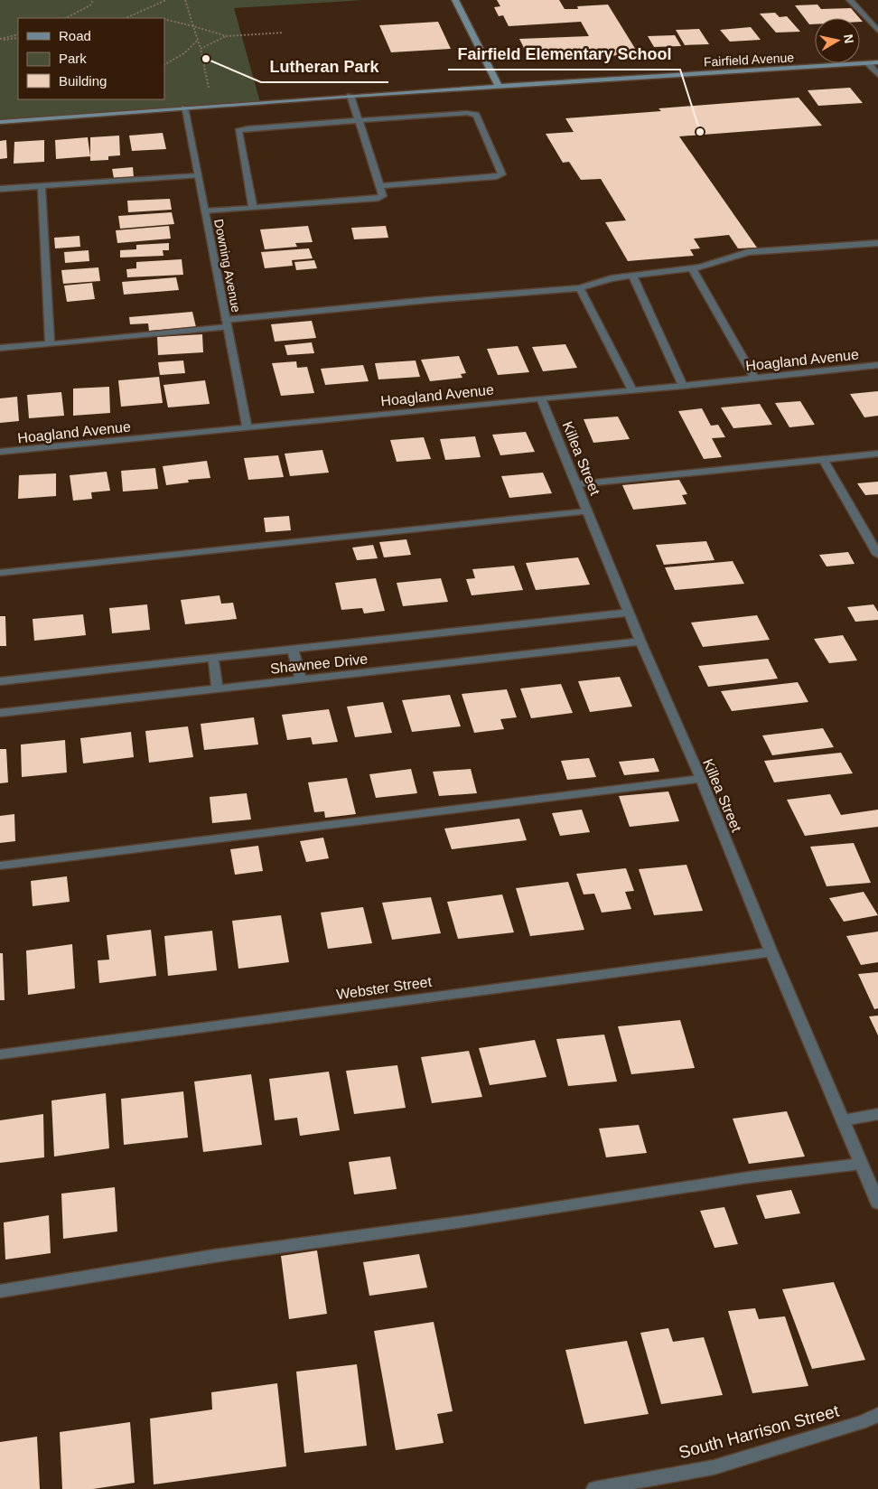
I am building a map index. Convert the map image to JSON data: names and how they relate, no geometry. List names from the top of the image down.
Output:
{
  "streets": {
    "main road": ["Fairfield Avenue"],
    "street": [
      "Downing Avenue",
      "Hoagland Avenue",
      "Killea Street",
      "Shawnee Drive",
      "Webster Street",
      "South Harrison Street"
    ]
  },
  "crossings": [
    ["Fairfield Avenue", "Downing Avenue"],
    ["Downing Avenue", "Hoagland Avenue"],
    ["Hoagland Avenue", "Killea Street"],
    ["Killea Street", "Shawnee Drive"],
    ["Killea Street", "Webster Street"]
  ],
  "places": ["Lutheran Park", "Fairfield Elementary School"],
  "legend": ["Road", "Park", "Building"],
  "north": "right"
}
